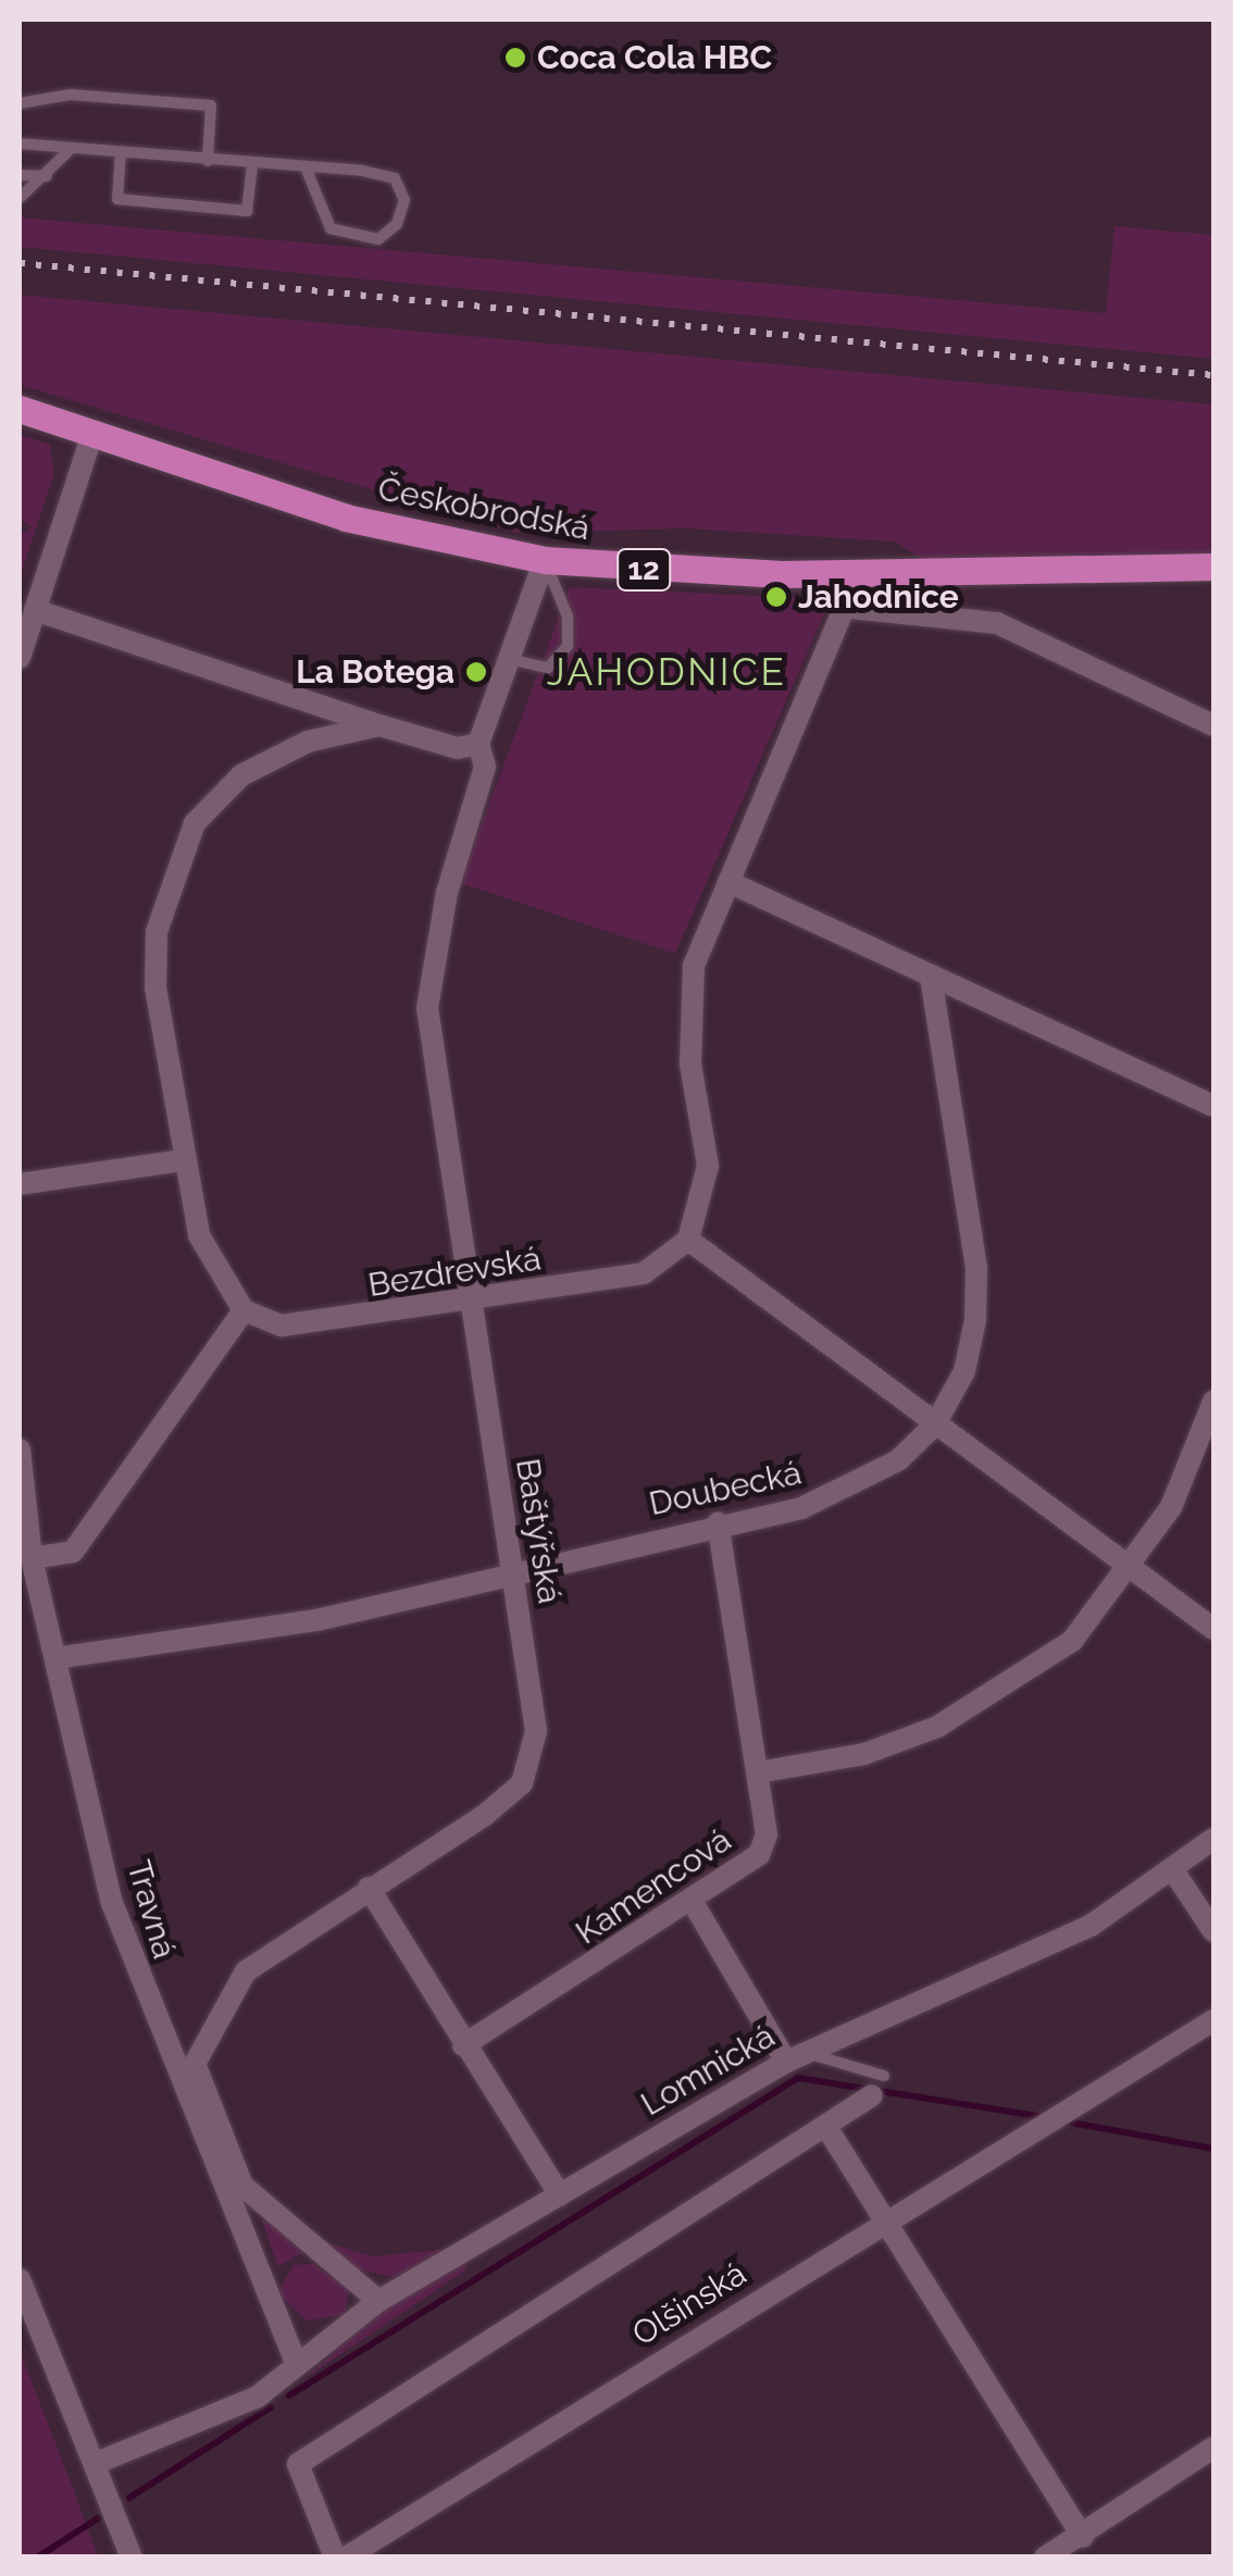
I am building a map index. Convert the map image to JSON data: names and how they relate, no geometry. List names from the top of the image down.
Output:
{
  "streets": {
    "main road": ["Českobrodská", "12"],
    "street": [
      "Bezdrevská",
      "Doubecká",
      "Baštýřská",
      "Kamencová",
      "Travná",
      "Lomnická",
      "Olšinská"
    ]
  },
  "crossings": [
    ["Českobrodská", "Baštýřská"],
    ["Bezdrevská", "Baštýřská"],
    ["Doubecká", "Baštýřská"],
    ["Doubecká", "Kamencová"],
    ["Doubecká", "Travná"],
    ["Baštýřská", "Lomnická"],
    ["Travná", "Lomnická"]
  ],
  "districts": ["JAHODNICE"],
  "places": ["Coca Cola HBC", "Jahodnice", "La Botega"]
}
